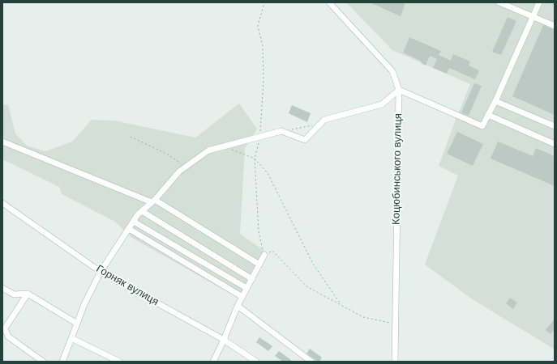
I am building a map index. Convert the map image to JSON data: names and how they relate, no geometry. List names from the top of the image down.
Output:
{
  "streets": {
    "street": ["Коцюбинського вулиця", "Горняк вулиця"]
  }
}
